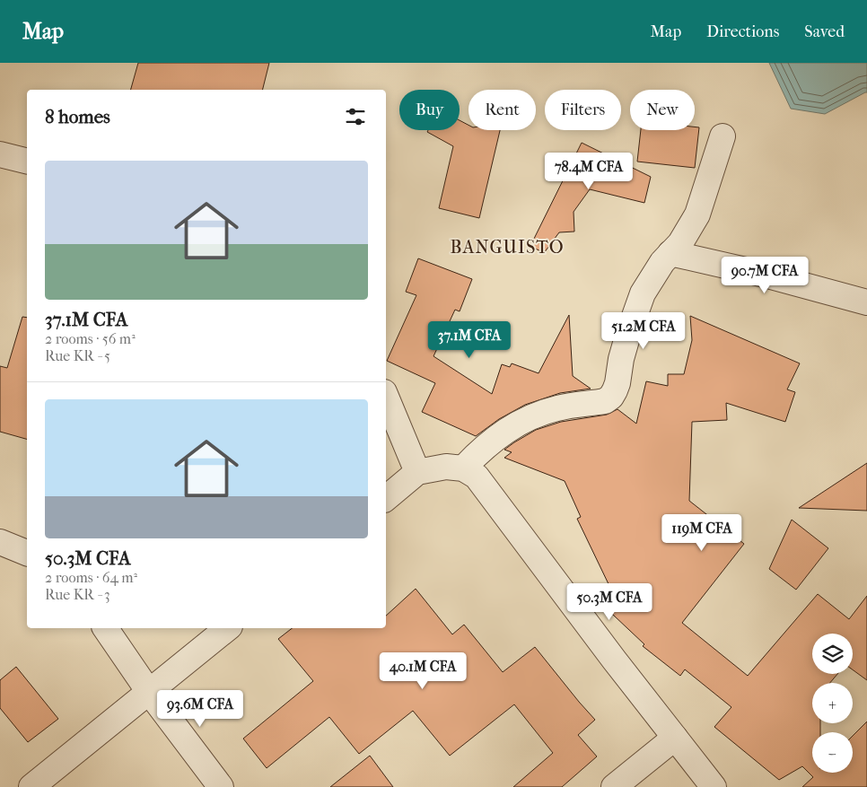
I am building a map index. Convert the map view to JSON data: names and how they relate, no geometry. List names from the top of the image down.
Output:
{
  "districts": ["BANGUISTO"],
  "page": {
    "header": "Map",
    "nav": ["Map", "Directions", "Saved"],
    "chip": [
      "Buy",
      "Rent",
      "Filters",
      "New"
    ],
    "heading": "8 homes",
    "list": [
      {
        "name": "37.1M CFA",
        "note": "2 rooms · 56 m² · Rue KR - 5"
      },
      {
        "name": "50.3M CFA",
        "note": "2 rooms · 64 m² · Rue KR - 3"
      }
    ],
    "price": [
      "78.4M CFA",
      "90.7M CFA",
      "51.2M CFA",
      "37.1M CFA",
      "119M CFA",
      "50.3M CFA",
      "40.1M CFA",
      "93.6M CFA"
    ],
    "map_buttons": ["+", "−"]
  }
}
